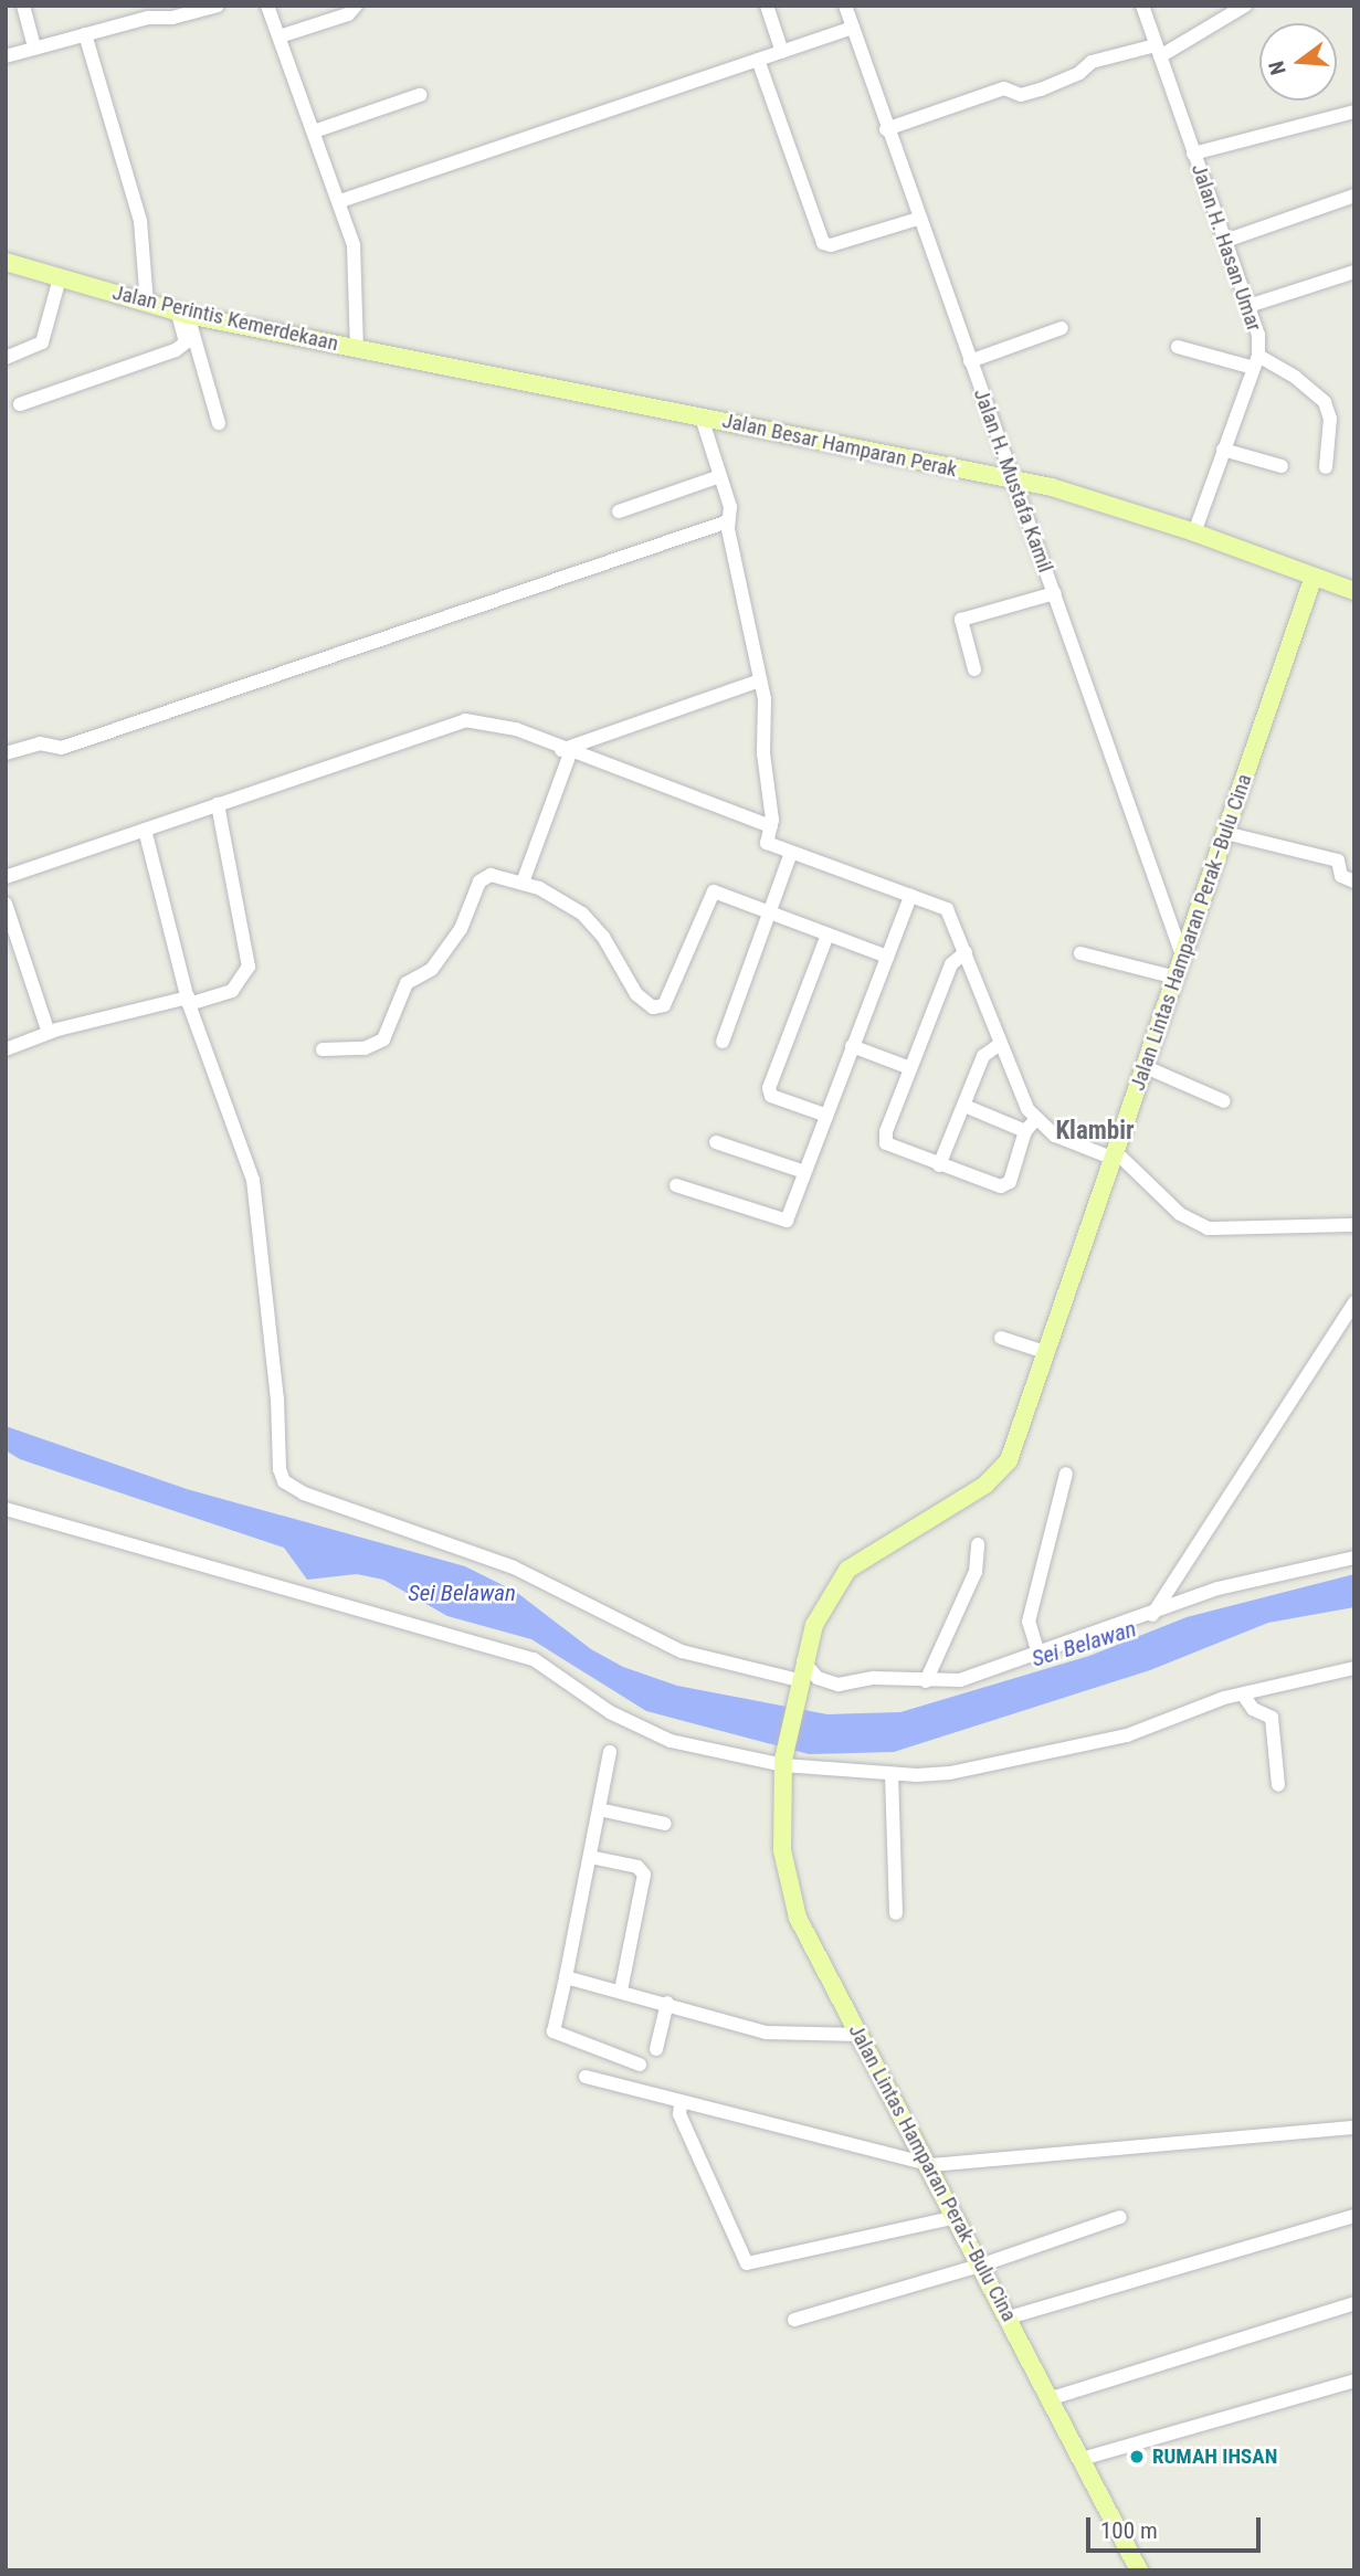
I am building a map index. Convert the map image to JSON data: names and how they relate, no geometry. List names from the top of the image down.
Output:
{
  "streets": {
    "main road": ["Jalan Perintis Kemerdekaan", "Jalan Besar Hamparan Perak", "Jalan Lintas Hamparan Perak–Bulu Cina"],
    "street": ["Jalan H. Hasan Umar", "Jalan H. Mustafa Kamil"]
  },
  "crossings": [
    ["Jalan H. Hasan Umar", "Jalan Besar Hamparan Perak"],
    ["Jalan Perintis Kemerdekaan", "Jalan Besar Hamparan Perak"],
    ["Jalan Besar Hamparan Perak", "Jalan H. Mustafa Kamil"],
    ["Jalan Besar Hamparan Perak", "Jalan Lintas Hamparan Perak–Bulu Cina"],
    ["Jalan H. Mustafa Kamil", "Jalan Lintas Hamparan Perak–Bulu Cina"]
  ],
  "districts": ["Klambir"],
  "water": ["Sei Belawan"],
  "places": ["RUMAH IHSAN"],
  "scale_bar": "100 m",
  "north": "left"
}
